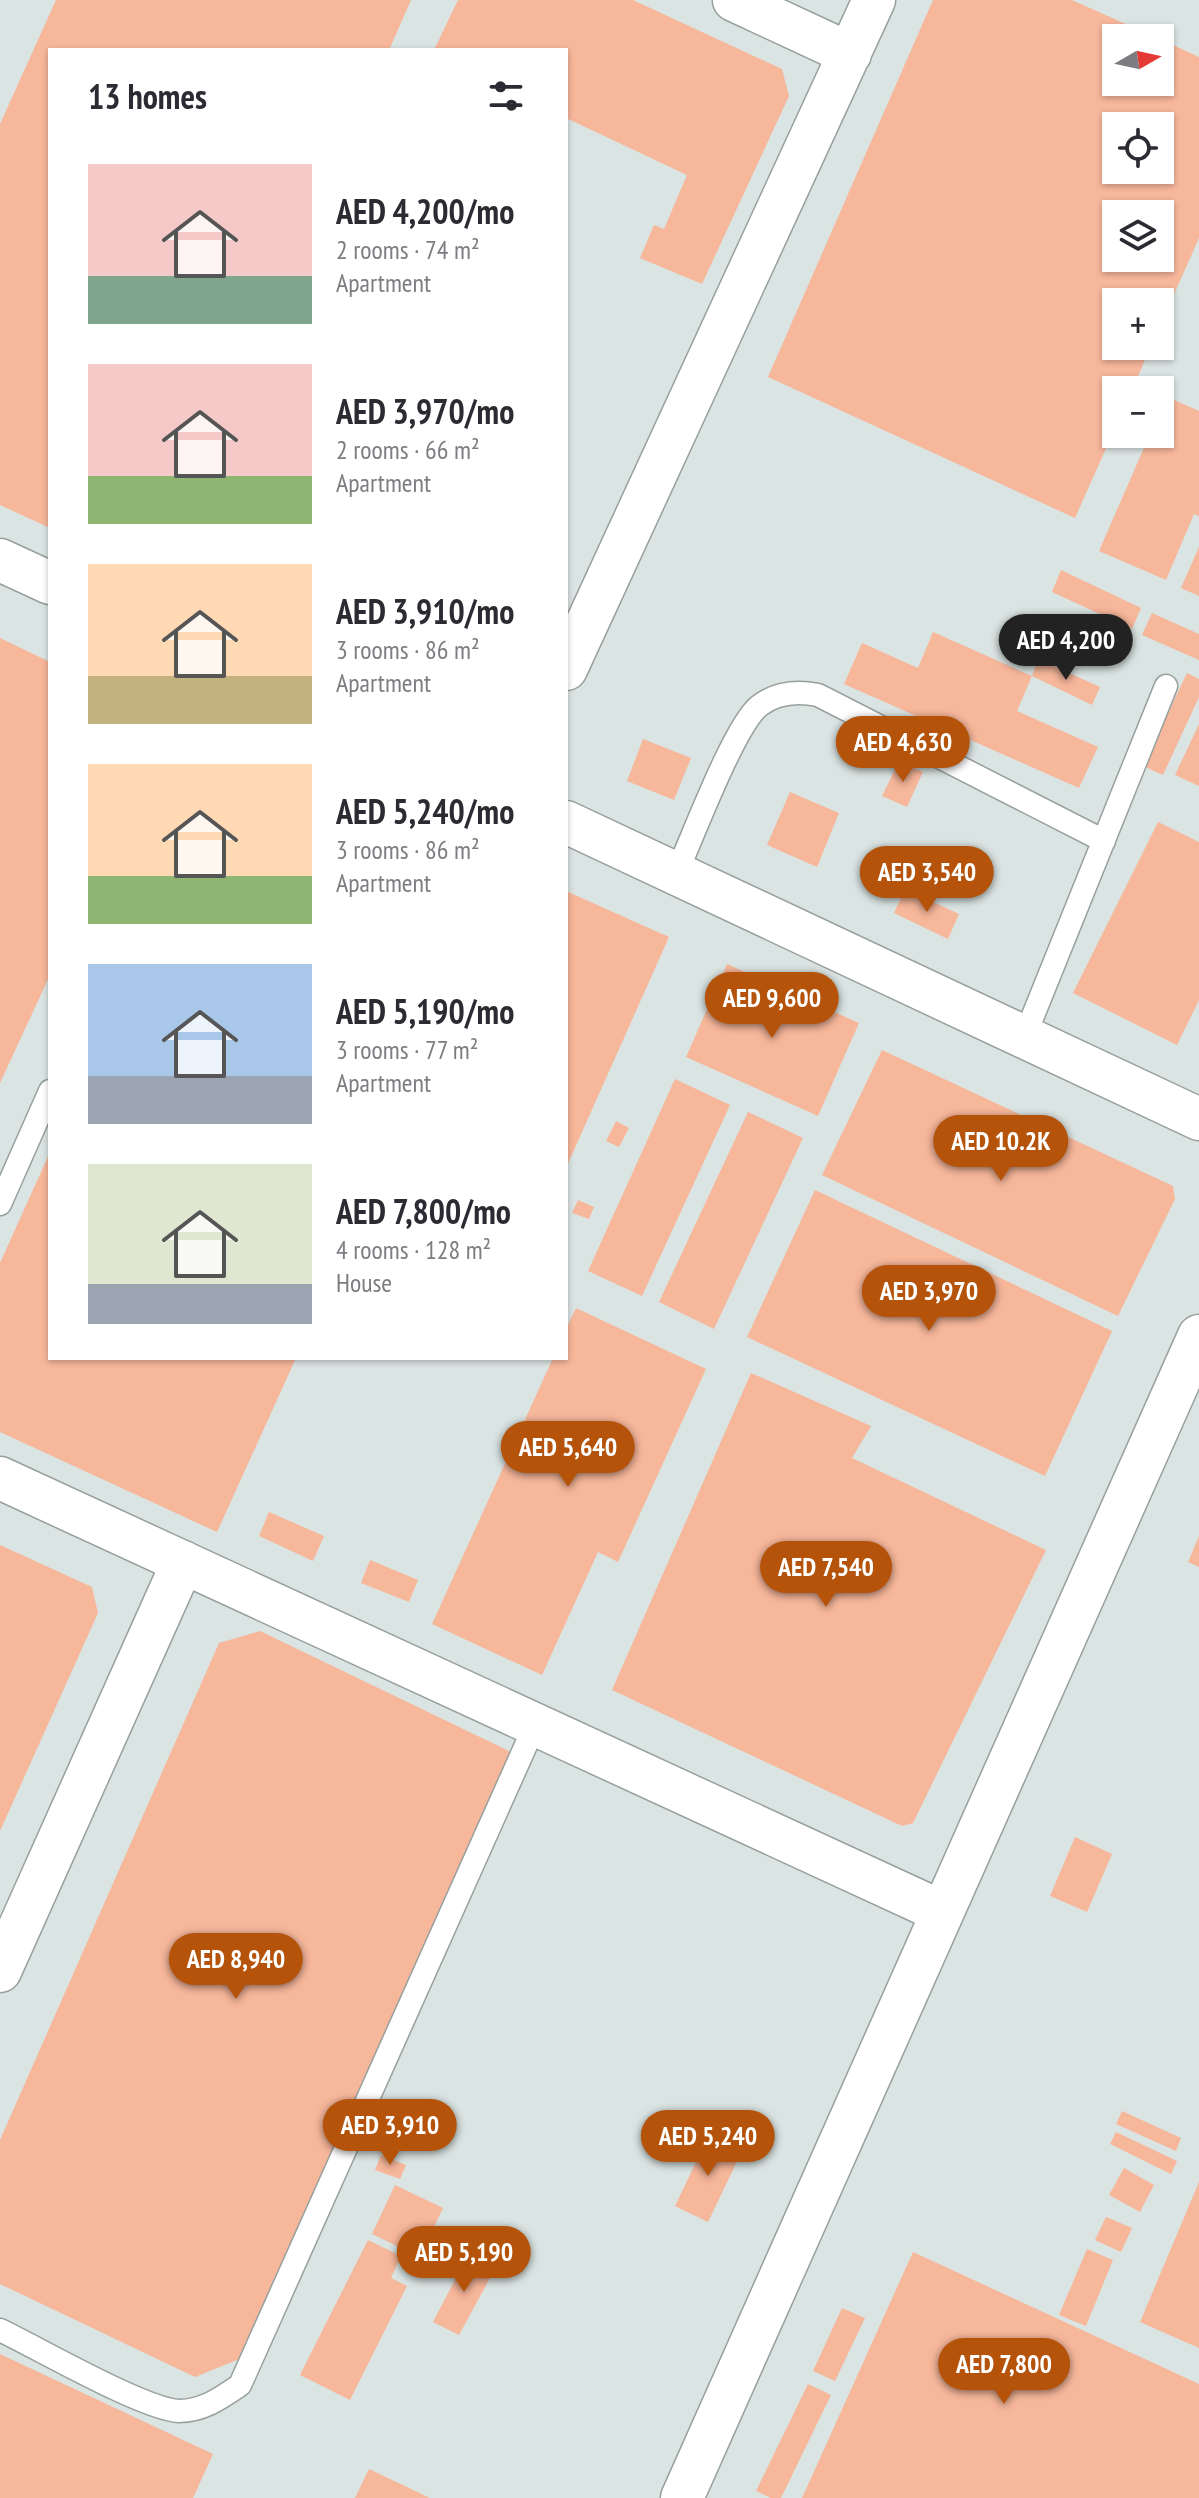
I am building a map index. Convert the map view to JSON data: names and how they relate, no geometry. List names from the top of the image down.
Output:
{
  "north": "right",
  "page": {
    "map_buttons": ["+", "−"],
    "heading": "13 homes",
    "list": [
      {
        "name": "AED 4,200/mo",
        "note": "2 rooms · 74 m² · Apartment"
      },
      {
        "name": "AED 3,970/mo",
        "note": "2 rooms · 66 m² · Apartment"
      },
      {
        "name": "AED 3,910/mo",
        "note": "3 rooms · 86 m² · Apartment"
      },
      {
        "name": "AED 5,240/mo",
        "note": "3 rooms · 86 m² · Apartment"
      },
      {
        "name": "AED 5,190/mo",
        "note": "3 rooms · 77 m² · Apartment"
      },
      {
        "name": "AED 7,800/mo",
        "note": "4 rooms · 128 m² · House"
      }
    ],
    "price": [
      "AED 4,200",
      "AED 4,630",
      "AED 3,540",
      "AED 9,600",
      "AED 10.2K",
      "AED 3,970",
      "AED 5,640",
      "AED 7,540",
      "AED 8,940",
      "AED 3,910",
      "AED 5,240",
      "AED 5,190",
      "AED 7,800"
    ]
  }
}
